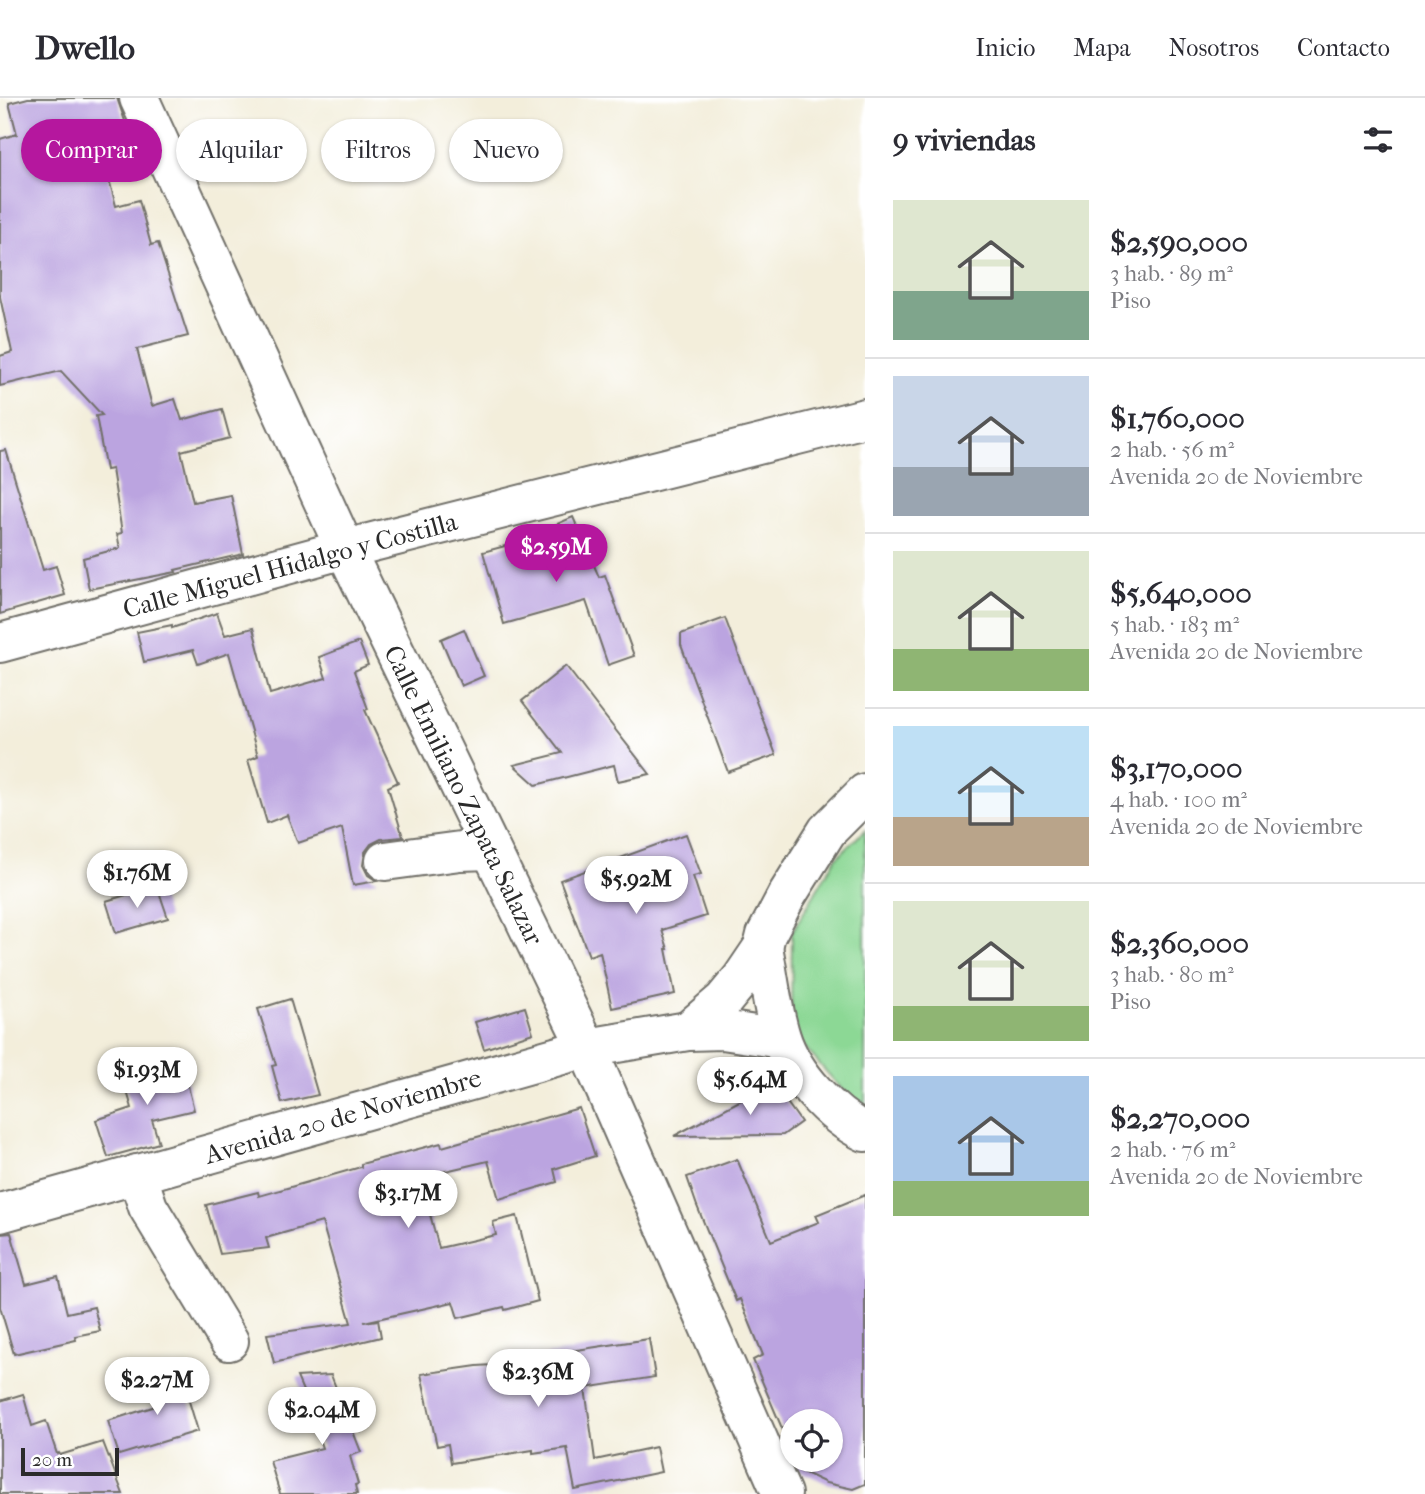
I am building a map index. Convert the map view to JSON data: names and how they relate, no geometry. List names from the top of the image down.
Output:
{
  "streets": {
    "street": ["Calle Miguel Hidalgo y Costilla", "Calle Emiliano Zapata Salazar", "Avenida 20 de Noviembre"]
  },
  "crossings": [
    ["Calle Miguel Hidalgo y Costilla", "Calle Emiliano Zapata Salazar"],
    ["Calle Emiliano Zapata Salazar", "Avenida 20 de Noviembre"]
  ],
  "scale_bar": "20 m",
  "page": {
    "header": "Dwello",
    "nav": [
      "Inicio",
      "Mapa",
      "Nosotros",
      "Contacto"
    ],
    "heading": "9 viviendas",
    "chip": [
      "Comprar",
      "Alquilar",
      "Filtros",
      "Nuevo"
    ],
    "list": [
      {
        "name": "$2,590,000",
        "note": "3 hab. · 89 m² · Piso"
      },
      {
        "name": "$1,760,000",
        "note": "2 hab. · 56 m² · Avenida 20 de Noviembre"
      },
      {
        "name": "$5,640,000",
        "note": "5 hab. · 183 m² · Avenida 20 de Noviembre"
      },
      {
        "name": "$3,170,000",
        "note": "4 hab. · 100 m² · Avenida 20 de Noviembre"
      },
      {
        "name": "$2,360,000",
        "note": "3 hab. · 80 m² · Piso"
      },
      {
        "name": "$2,270,000",
        "note": "2 hab. · 76 m² · Avenida 20 de Noviembre"
      }
    ],
    "price": [
      "$2.59M",
      "$1.76M",
      "$5.92M",
      "$1.93M",
      "$5.64M",
      "$3.17M",
      "$2.36M",
      "$2.27M",
      "$2.04M"
    ],
    "scale": "20 m"
  }
}
